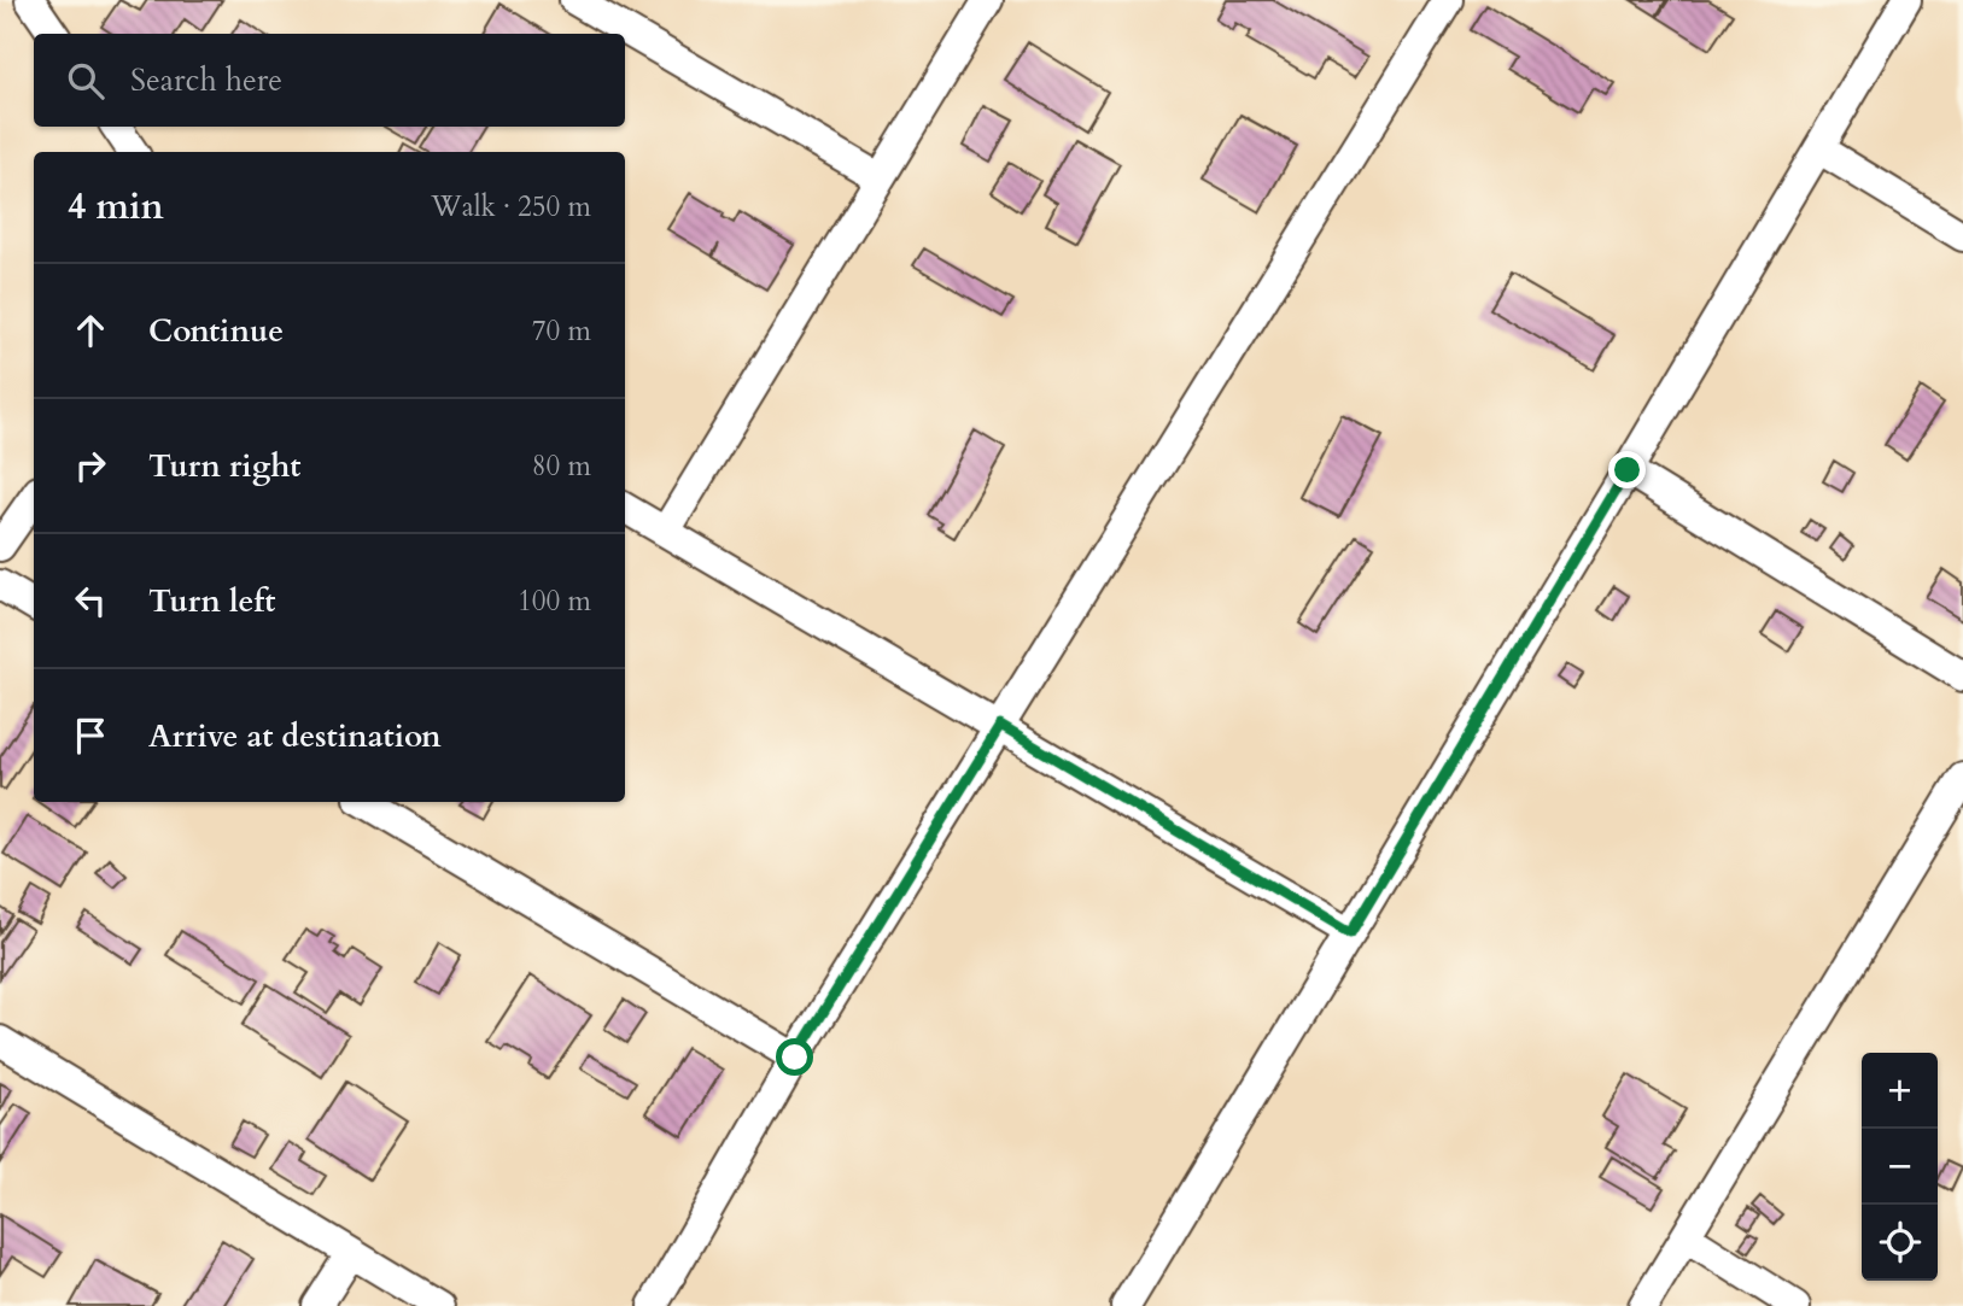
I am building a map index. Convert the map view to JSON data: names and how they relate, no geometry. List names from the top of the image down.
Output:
{
  "page": {
    "search": "Search here",
    "heading": ["4 min", "Walk · 250 m"],
    "list": [
      ["Continue", "70 m"],
      ["Turn right", "80 m"],
      ["Turn left", "100 m"],
      "Arrive at destination"
    ],
    "map_buttons": ["+", "−"]
  }
}
